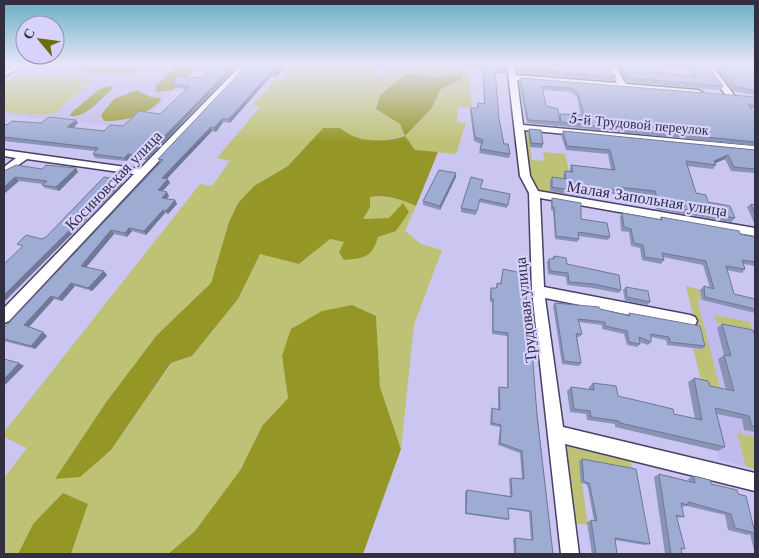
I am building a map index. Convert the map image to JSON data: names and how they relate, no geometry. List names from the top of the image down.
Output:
{
  "streets": {
    "street": [
      "5-й Трудовой переулок",
      "Косиновская улица",
      "Малая Запольная улица",
      "Трудовая улица"
    ]
  },
  "crossings": [
    ["5-й Трудовой переулок", "Трудовая улица"],
    ["Малая Запольная улица", "Трудовая улица"]
  ],
  "north": "top left"
}
